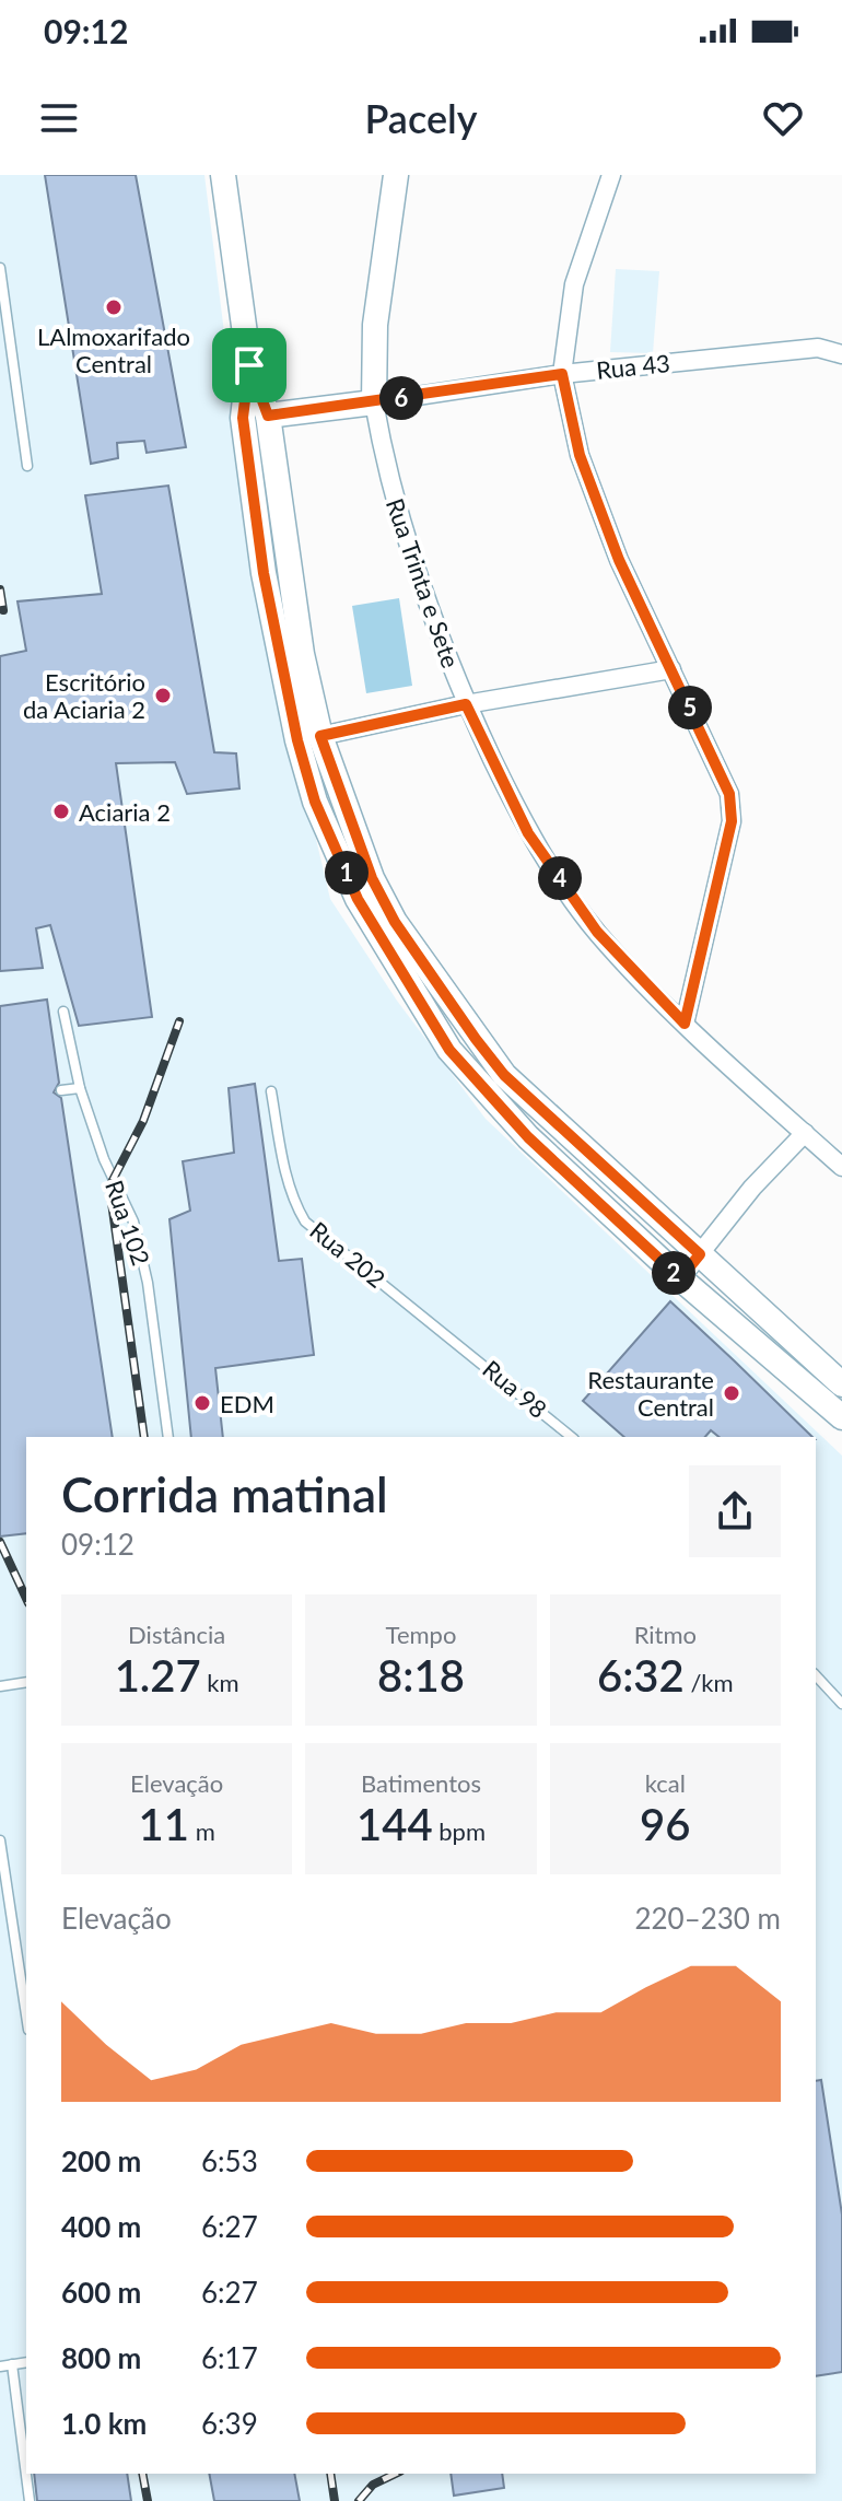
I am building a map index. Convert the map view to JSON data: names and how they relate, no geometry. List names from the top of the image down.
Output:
{
  "streets": {
    "main road": ["Rua 43", "Rua Trinta e Sete"],
    "lane": ["Rua 102", "Rua 202", "Rua 98"]
  },
  "crossings": [
    ["Rua 43", "Rua Trinta e Sete"],
    ["Rua 202", "Rua 98"]
  ],
  "places": [
    "LAlmoxarifado Central",
    "Escritório da Aciaria 2",
    "Aciaria 2",
    "Restaurante Central",
    "EDM"
  ],
  "page": {
    "status": "09:12",
    "header": "Pacely",
    "pins": [
      "6",
      "5",
      "1",
      "4",
      "2"
    ],
    "heading": ["Corrida matinal", "09:12"],
    "stats": [
      ["Distância", "1.27 km"],
      ["Tempo", "8:18"],
      ["Ritmo", "6:32 /km"],
      ["Elevação", "11 m"],
      ["Batimentos", "144 bpm"],
      ["kcal", "96"]
    ],
    "chart": ["Elevação", "220–230 m"],
    "list": [
      {
        "name": "200 m",
        "note": "6:53"
      },
      {
        "name": "400 m",
        "note": "6:27"
      },
      {
        "name": "600 m",
        "note": "6:27"
      },
      {
        "name": "800 m",
        "note": "6:17"
      },
      {
        "name": "1.0 km",
        "note": "6:39"
      }
    ]
  }
}
